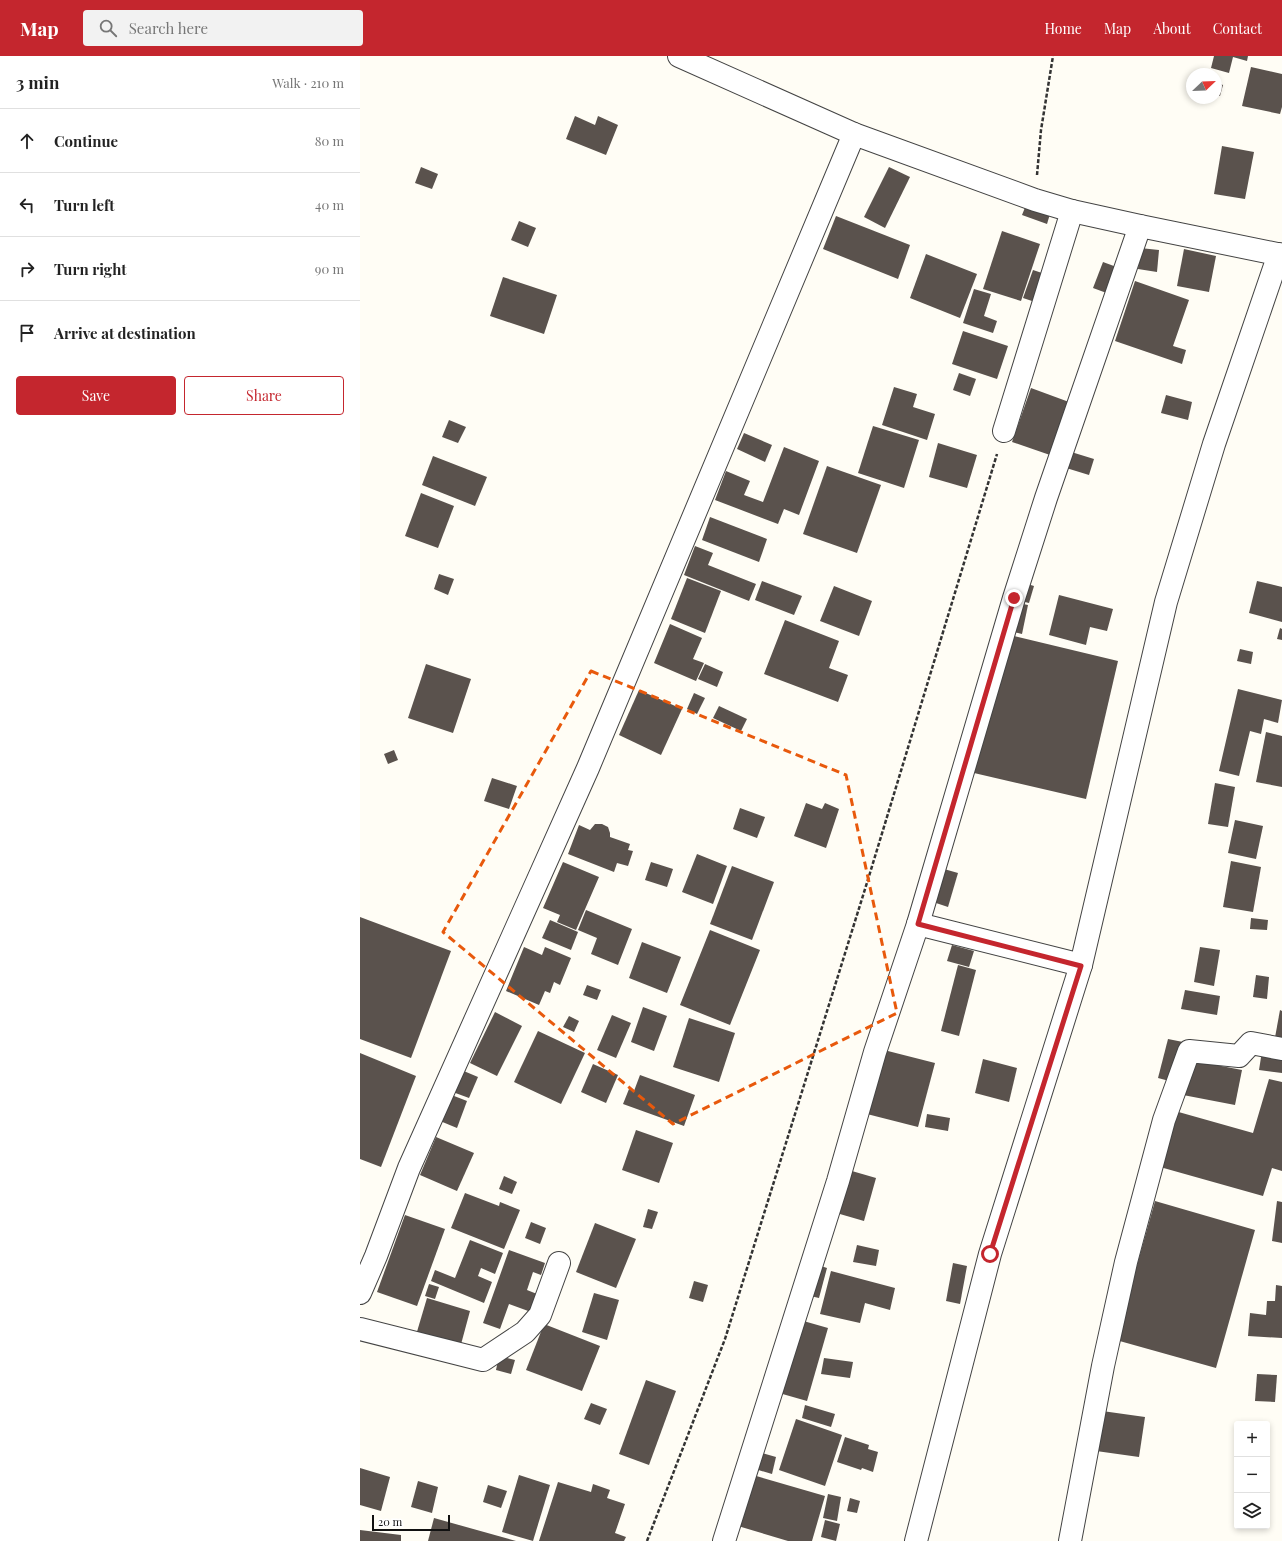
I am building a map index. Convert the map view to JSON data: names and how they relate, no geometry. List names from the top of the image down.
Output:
{
  "scale_bar": "20 m",
  "north": "top right",
  "page": {
    "header": "Map",
    "search": "Search here",
    "nav": [
      "Home",
      "Map",
      "About",
      "Contact"
    ],
    "heading": ["3 min", "Walk · 210 m"],
    "list": [
      ["Continue", "80 m"],
      ["Turn left", "40 m"],
      ["Turn right", "90 m"],
      "Arrive at destination"
    ],
    "buttons": ["Save", "Share"],
    "map_buttons": ["+", "−"],
    "scale": "20 m"
  }
}
